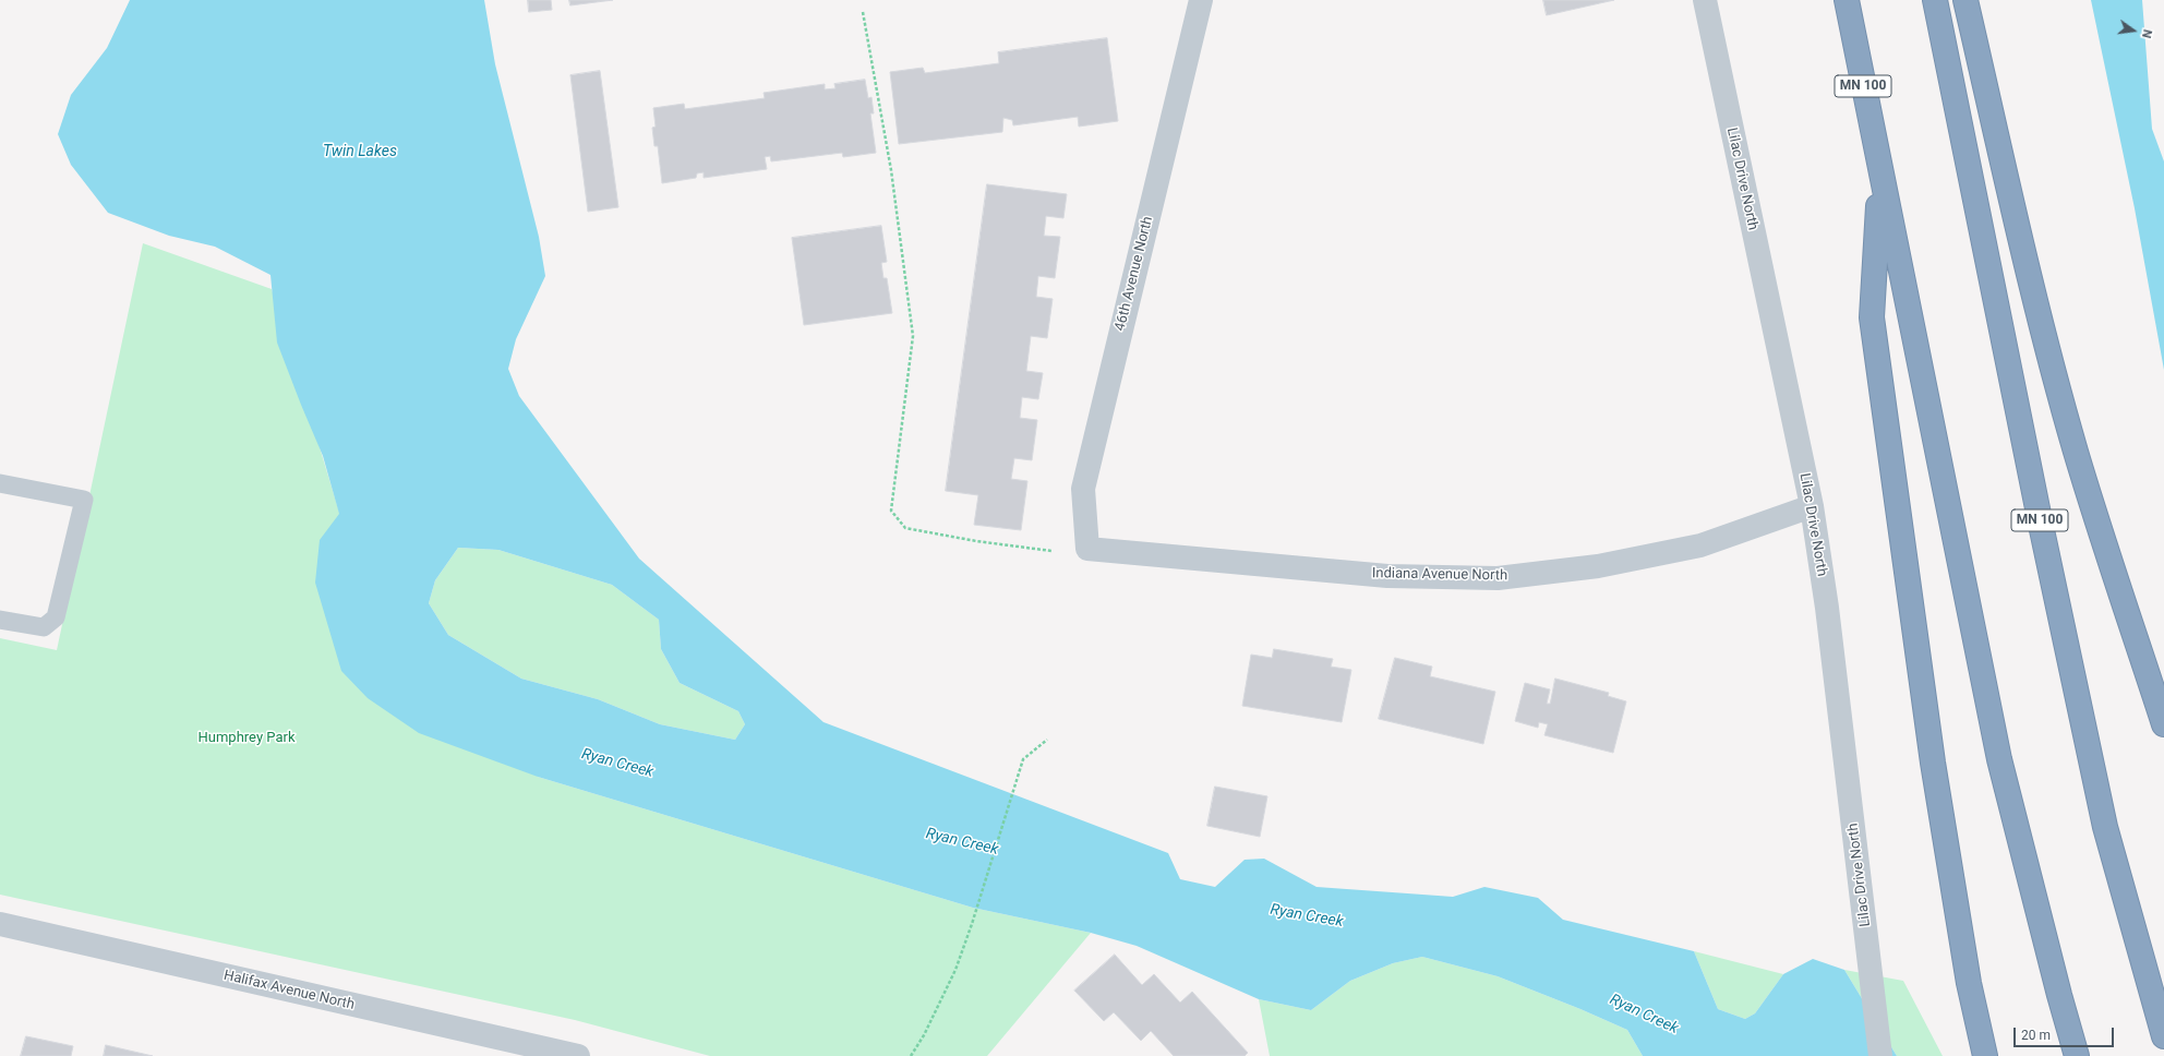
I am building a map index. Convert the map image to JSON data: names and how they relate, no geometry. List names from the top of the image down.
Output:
{
  "streets": {
    "highway": ["MN 100"],
    "street": [
      "Lilac Drive North",
      "46th Avenue North",
      "Indiana Avenue North",
      "Halifax Avenue North"
    ]
  },
  "crossings": [
    ["Lilac Drive North", "Indiana Avenue North"],
    ["46th Avenue North", "Indiana Avenue North"]
  ],
  "water": ["Twin Lakes", "Ryan Creek"],
  "parks": ["Humphrey Park"],
  "scale_bar": "20 m",
  "north": "right"
}
